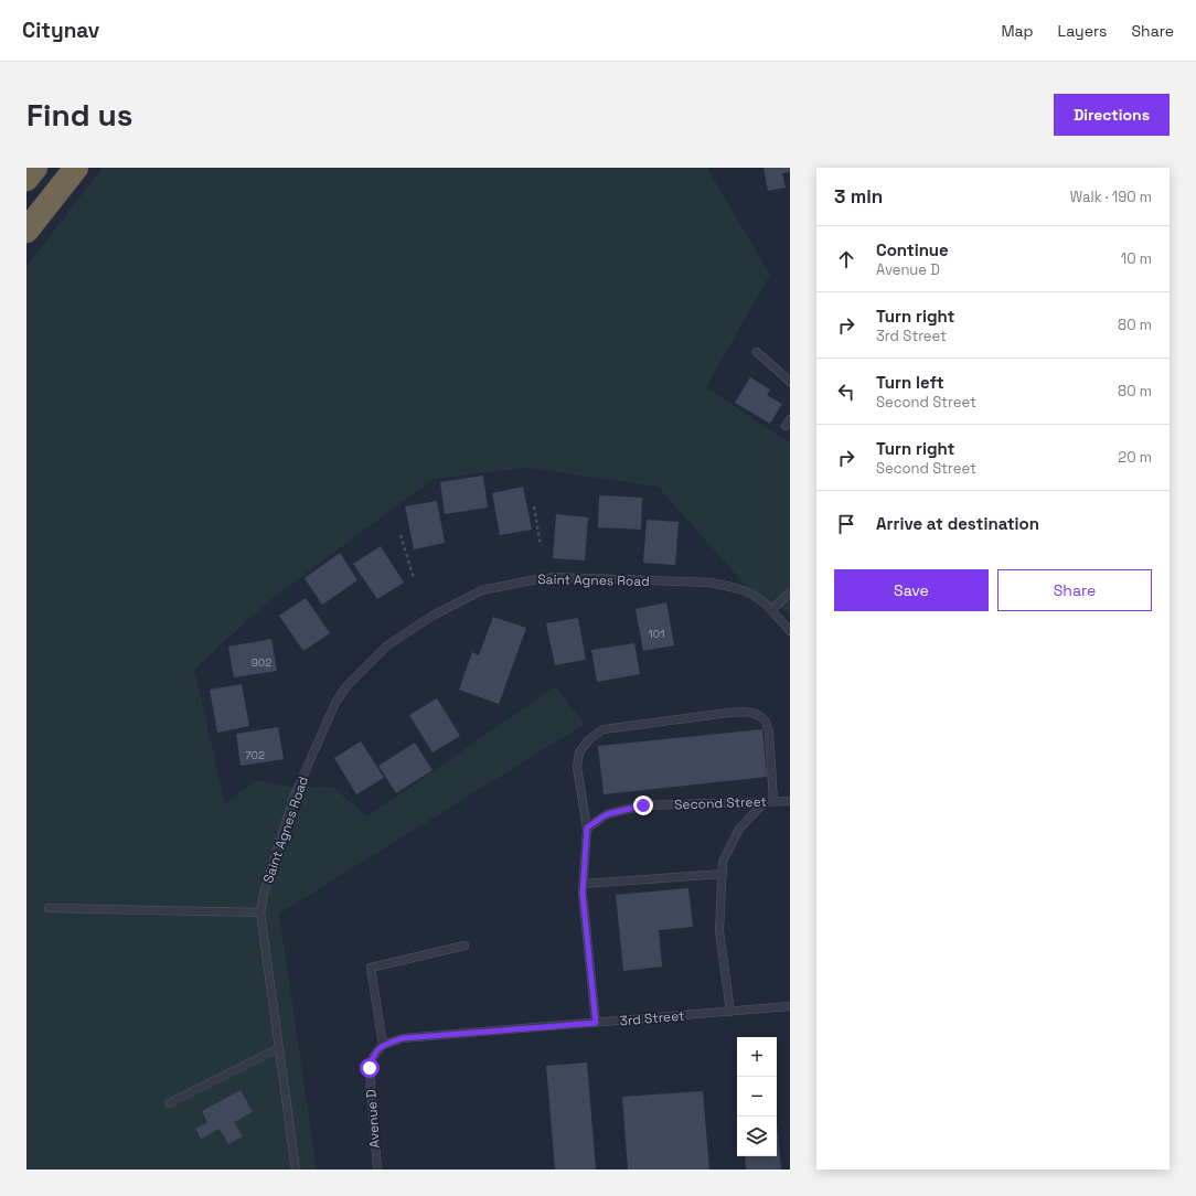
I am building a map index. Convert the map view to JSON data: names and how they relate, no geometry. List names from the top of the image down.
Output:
{
  "streets": {
    "lane": [
      "Saint Agnes Road",
      "Second Street",
      "3rd Street",
      "Avenue D"
    ]
  },
  "crossings": [
    ["3rd Street", "Avenue D"]
  ],
  "house_numbers": ["101", "902", "702"],
  "page": {
    "header": "Citynav",
    "nav": ["Map", "Layers", "Share"],
    "buttons": [
      "Directions",
      ["Save", "Share"]
    ],
    "title": "Find us",
    "heading": ["3 min", "Walk · 190 m"],
    "list": [
      ["Continue", "Avenue D", "10 m"],
      ["Turn right", "3rd Street", "80 m"],
      ["Turn left", "Second Street", "80 m"],
      ["Turn right", "Second Street", "20 m"],
      "Arrive at destination"
    ],
    "map_buttons": ["+", "−"]
  }
}
